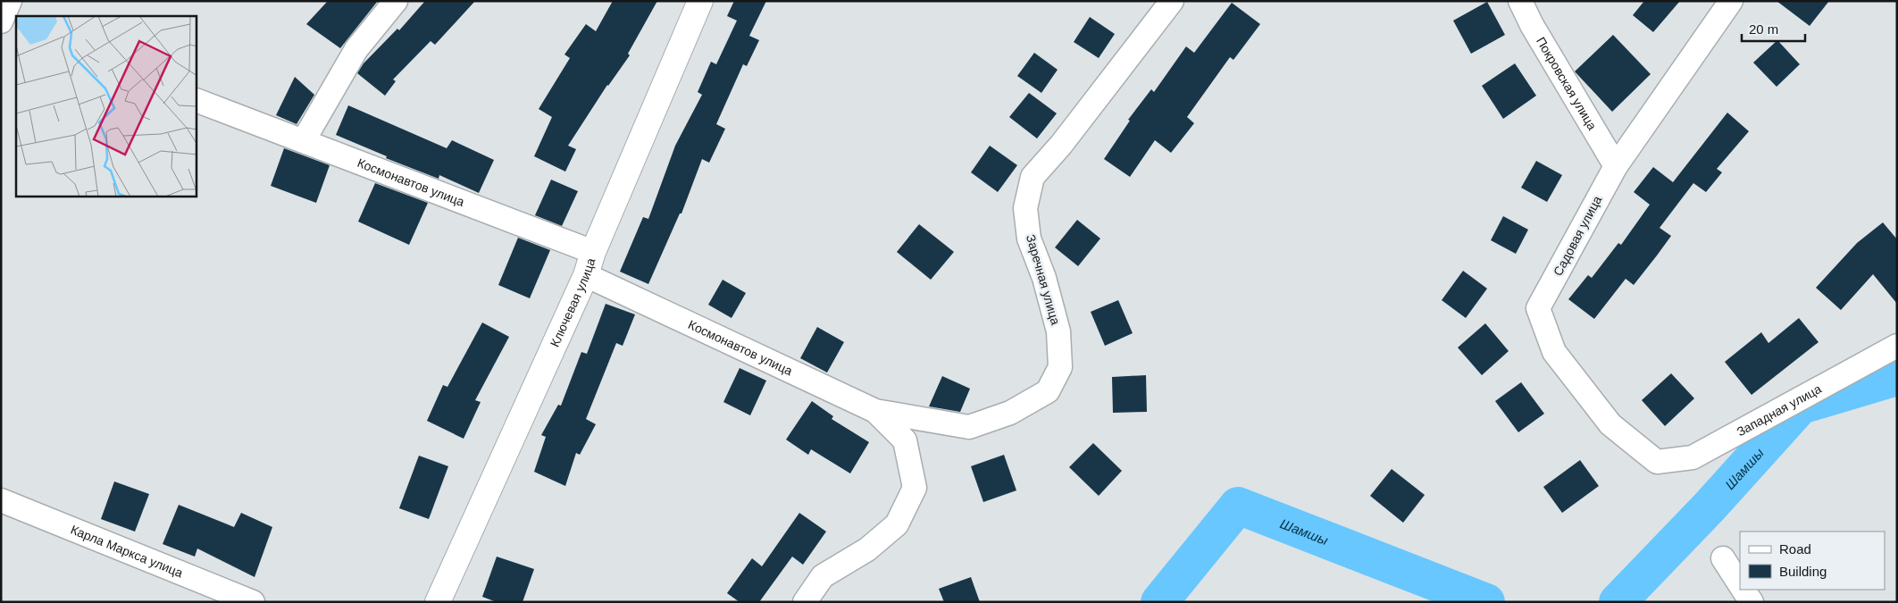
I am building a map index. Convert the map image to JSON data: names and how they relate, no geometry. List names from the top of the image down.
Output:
{
  "streets": {
    "street": [
      "Покровская улица",
      "Космонавтов улица",
      "Садовая улица",
      "Заречная улица",
      "Ключевая улица",
      "Западная улица",
      "Карла Маркса улица"
    ]
  },
  "crossings": [
    ["Покровская улица", "Садовая улица"],
    ["Космонавтов улица", "Заречная улица"],
    ["Космонавтов улица", "Ключевая улица"],
    ["Садовая улица", "Западная улица"]
  ],
  "water": ["Шамшы"],
  "legend": ["Road", "Building"],
  "scale_bar": "20 m"
}
